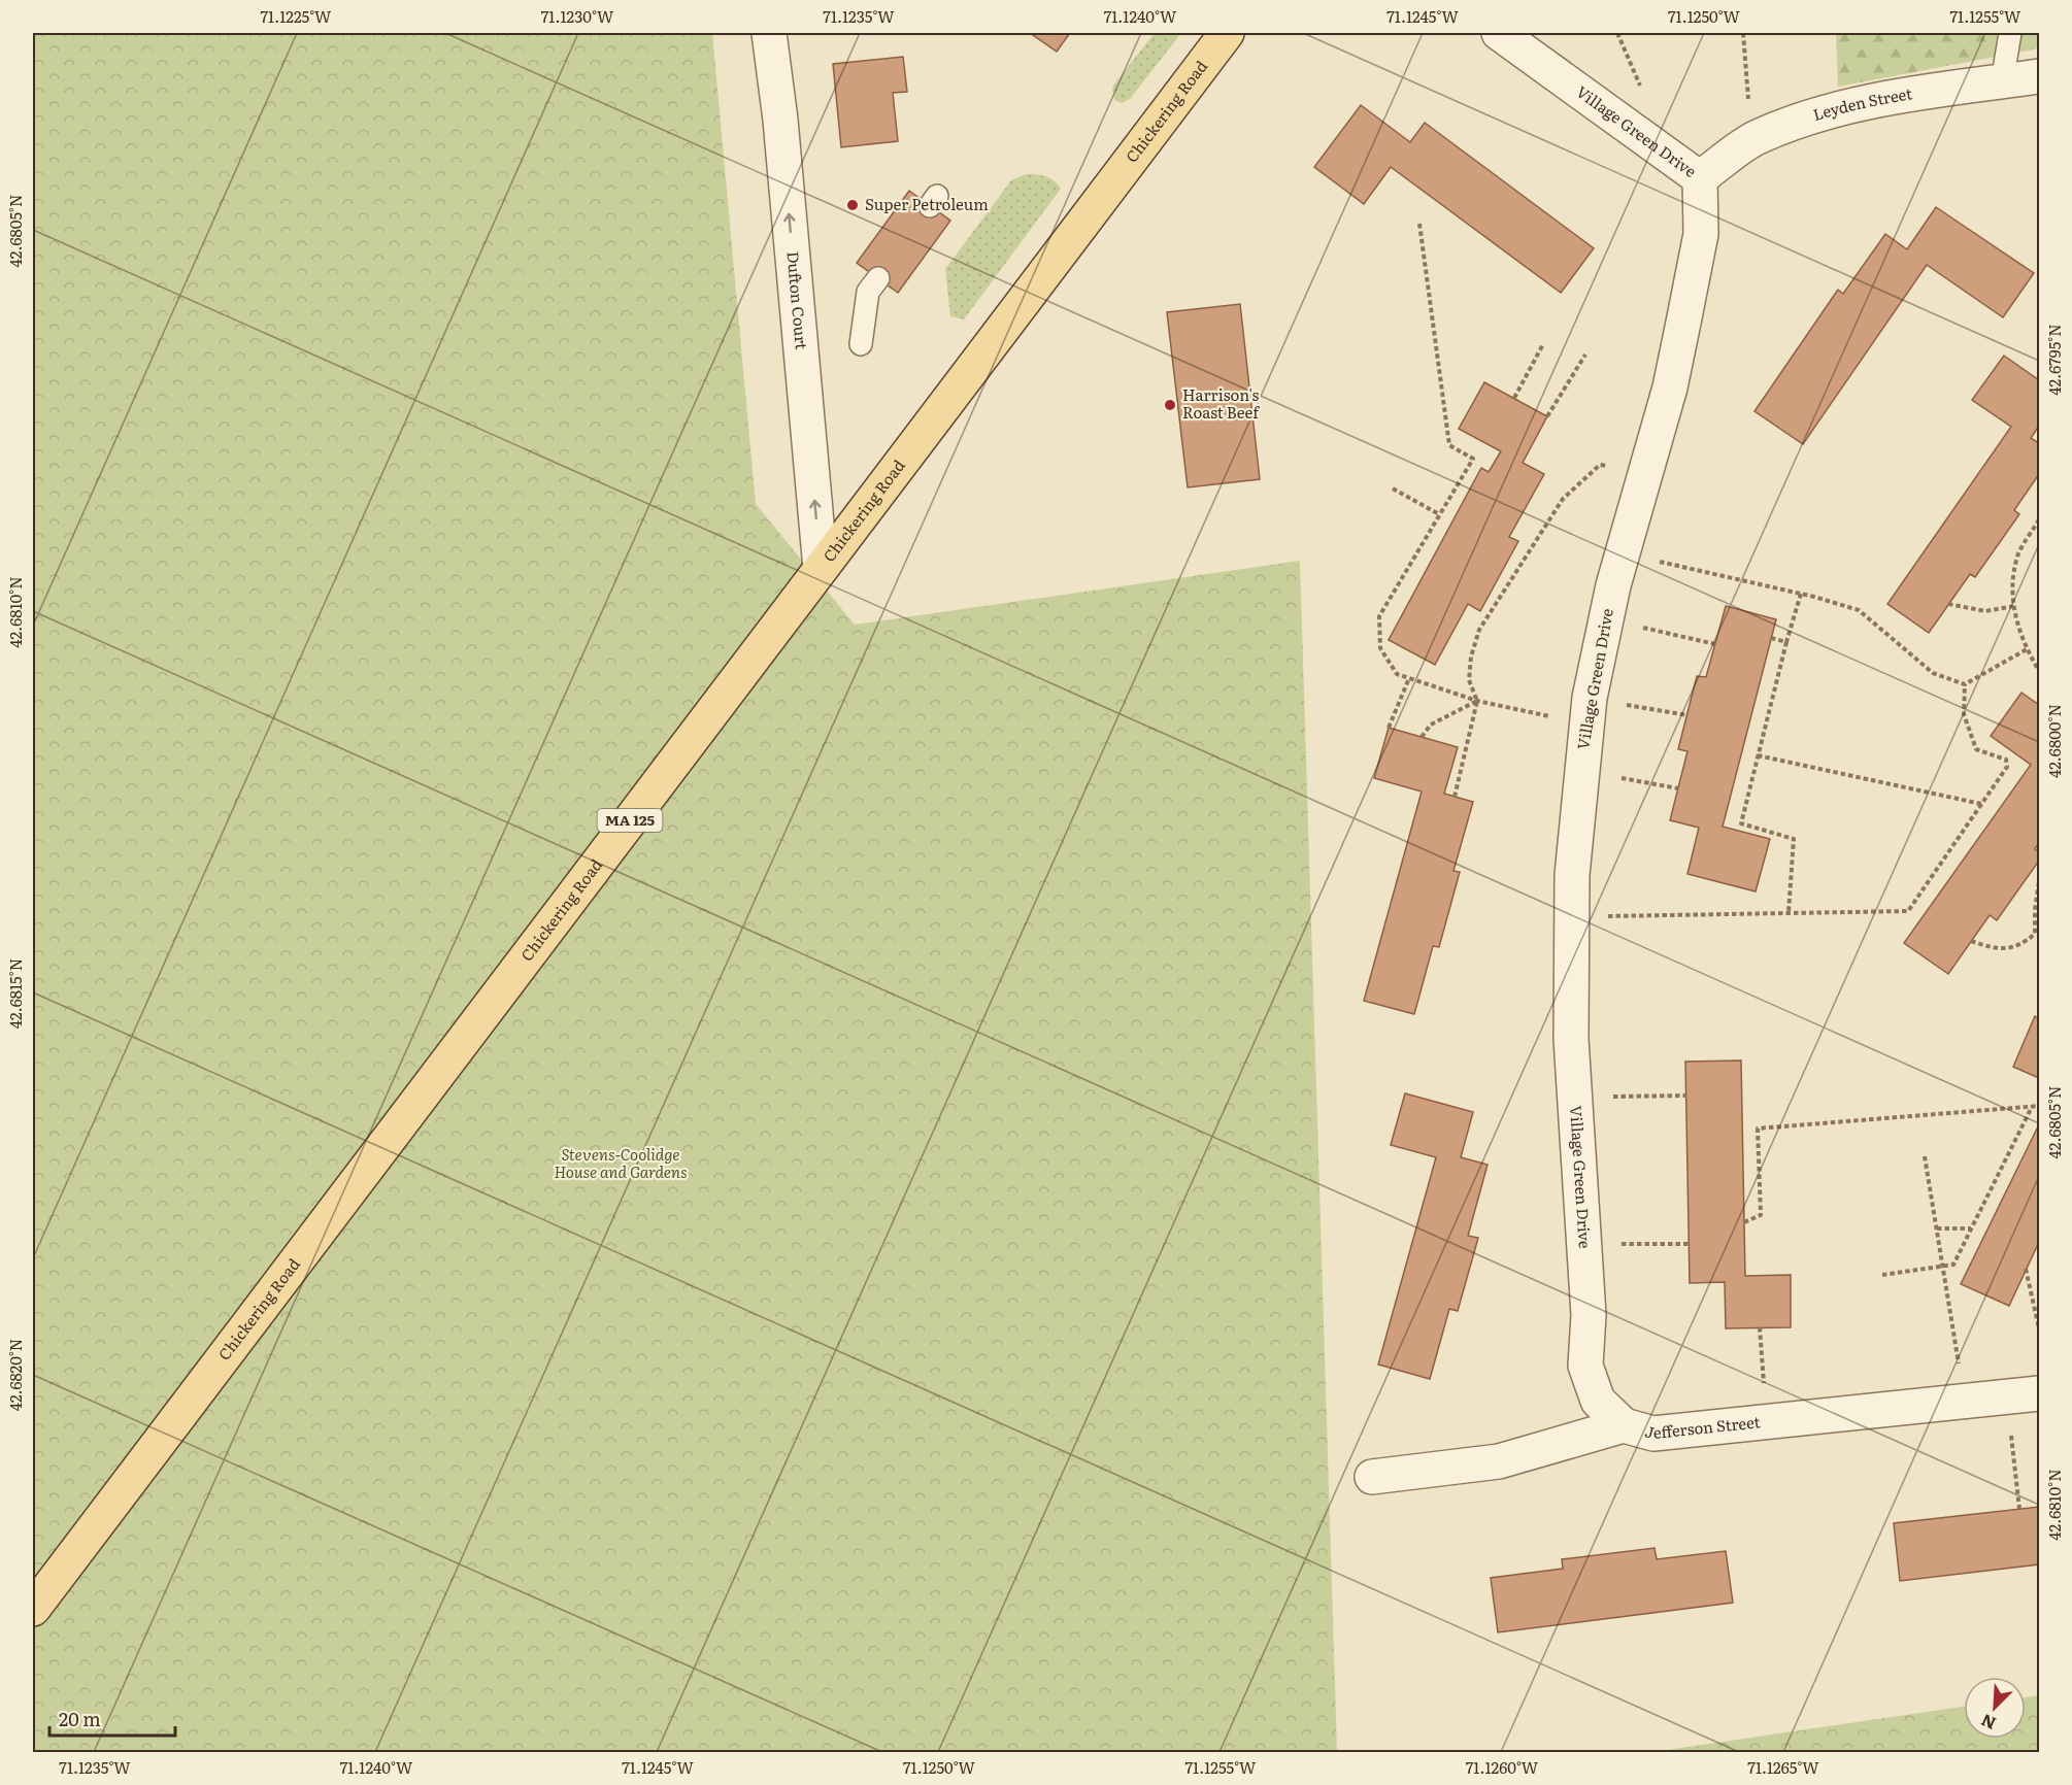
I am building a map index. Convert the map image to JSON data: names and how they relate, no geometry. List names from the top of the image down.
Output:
{
  "streets": {
    "main road": ["Chickering Road", "MA 125"],
    "street": [
      "Leyden Street",
      "Village Green Drive",
      "Dufton Court",
      "Jefferson Street"
    ]
  },
  "crossings": [
    ["Leyden Street", "Village Green Drive"],
    ["Chickering Road", "Dufton Court"],
    ["Village Green Drive", "Jefferson Street"]
  ],
  "one_way": ["Dufton Court"],
  "parks": ["Stevens-Coolidge House and Gardens"],
  "places": ["Super Petroleum", "Harrison's Roast Beef"],
  "scale_bar": "20 m",
  "north": "bottom left",
  "coordinates": [
    "71.1225°W",
    "71.1230°W",
    "71.1235°W",
    "71.1240°W",
    "71.1245°W",
    "71.1250°W",
    "71.1255°W",
    "42.6805°N",
    "42.6795°N",
    "42.6810°N",
    "42.6800°N",
    "42.6815°N",
    "42.6820°N",
    "71.1260°W",
    "71.1265°W"
  ]
}
